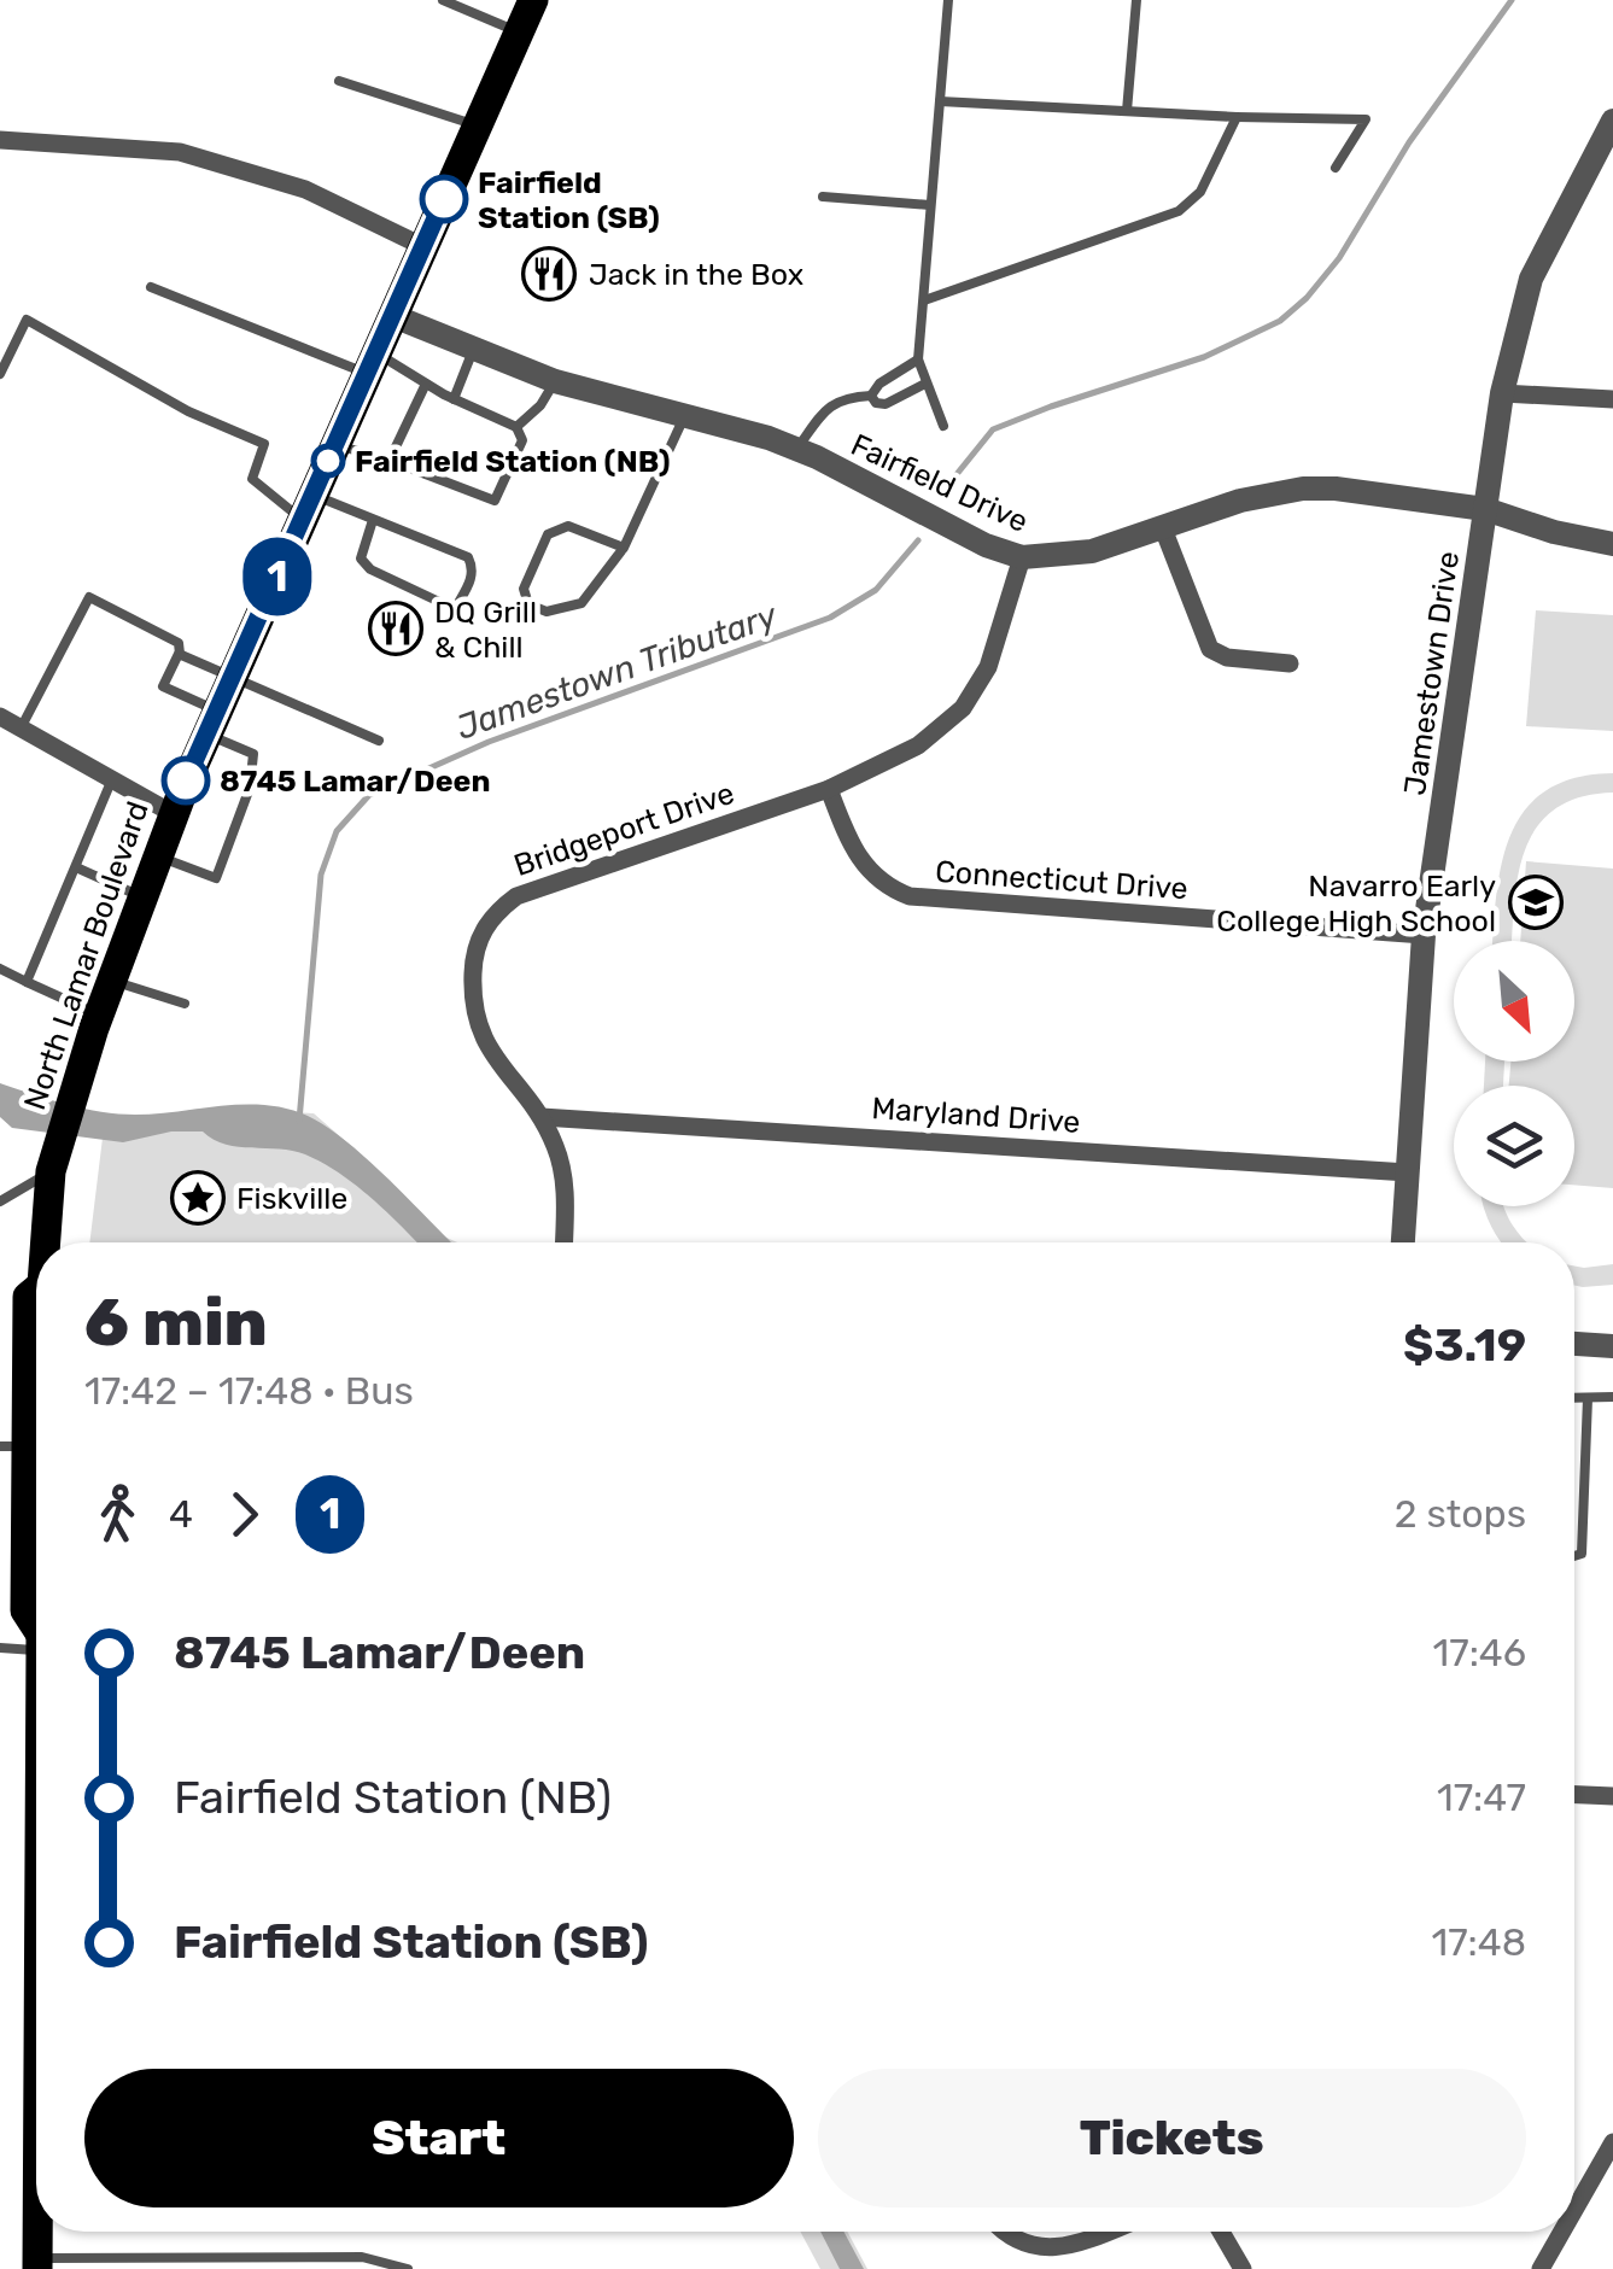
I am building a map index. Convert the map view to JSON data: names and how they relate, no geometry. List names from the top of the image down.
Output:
{
  "streets": {
    "main road": ["North Lamar Boulevard"],
    "street": [
      "Fairfield Drive",
      "Jamestown Drive",
      "Bridgeport Drive",
      "Connecticut Drive",
      "Maryland Drive"
    ]
  },
  "crossings": [
    ["Fairfield Drive", "Jamestown Drive"],
    ["Fairfield Drive", "Bridgeport Drive"],
    ["Fairfield Drive", "North Lamar Boulevard"],
    ["Jamestown Drive", "Connecticut Drive"],
    ["Jamestown Drive", "Maryland Drive"],
    ["Bridgeport Drive", "Connecticut Drive"],
    ["Bridgeport Drive", "Maryland Drive"]
  ],
  "water": ["Jamestown Tributary"],
  "places": {
    "other": ["Fairfield Station (SB)", "Fairfield Station (NB)", "8745 Lamar/Deen"],
    "restaurant": ["Jack in the Box", "DQ Grill & Chill"],
    "school or university": ["Navarro Early College High School"],
    "place": ["Fiskville"]
  },
  "lines": ["bus line 1"],
  "north": "bottom right",
  "page": {
    "on_map": "1",
    "heading": ["6 min", "17:42 – 17:48 · Bus", "$3.19"],
    "legs": ["4", "1", "2 stops"],
    "list": [
      {
        "name": "8745 Lamar/Deen",
        "value": "17:46"
      },
      {
        "name": "Fairfield Station (NB)",
        "value": "17:47"
      },
      {
        "name": "Fairfield Station (SB)",
        "value": "17:48"
      }
    ],
    "buttons": ["Start", "Tickets"]
  }
}
